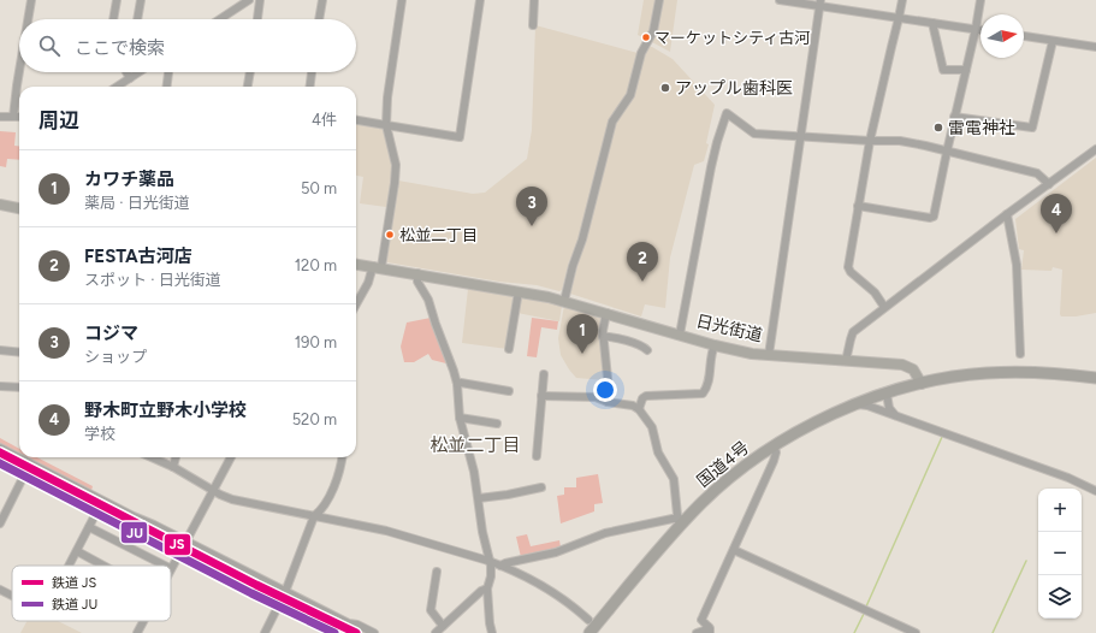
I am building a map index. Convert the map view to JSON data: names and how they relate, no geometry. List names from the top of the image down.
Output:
{
  "streets": {
    "highway": ["国道4号"],
    "main road": ["日光街道"]
  },
  "crossings": [
    ["日光街道", "国道4号"]
  ],
  "districts": ["松並二丁目"],
  "places": [
    "マーケットシティ古河",
    "アップル歯科医",
    "雷電神社",
    "松並二丁目"
  ],
  "lines": ["rail line JS", "rail line JU"],
  "legend": ["鉄道 JS", "鉄道 JU"],
  "north": "right",
  "page": {
    "search": "ここで検索",
    "heading": ["周辺", "4件"],
    "list": [
      {
        "mark": "1",
        "name": "カワチ薬品",
        "note": "薬局 · 日光街道",
        "value": "50 m"
      },
      {
        "mark": "2",
        "name": "FESTA古河店",
        "note": "スポット · 日光街道",
        "value": "120 m"
      },
      {
        "mark": "3",
        "name": "コジマ",
        "note": "ショップ",
        "value": "190 m"
      },
      {
        "mark": "4",
        "name": "野木町立野木小学校",
        "note": "学校",
        "value": "520 m"
      }
    ],
    "pins": [
      "3",
      "4",
      "2",
      "1"
    ],
    "map_buttons": ["+", "−"]
  }
}
